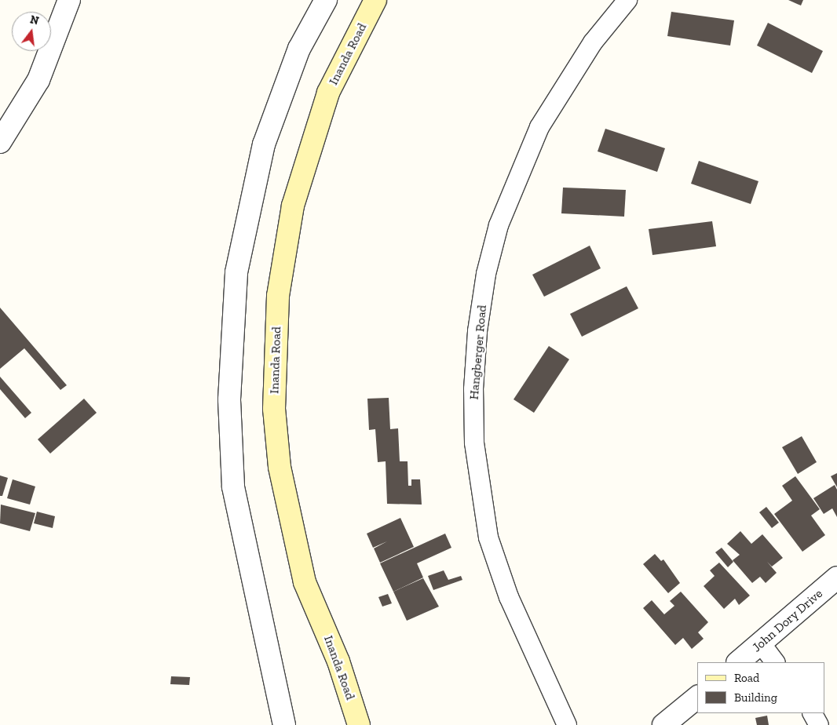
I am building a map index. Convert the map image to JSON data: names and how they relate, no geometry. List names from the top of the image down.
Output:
{
  "streets": {
    "main road": ["Inanda Road"],
    "street": ["Hangberger Road", "John Dory Drive"]
  },
  "legend": ["Road", "Building"],
  "north": "top"
}
